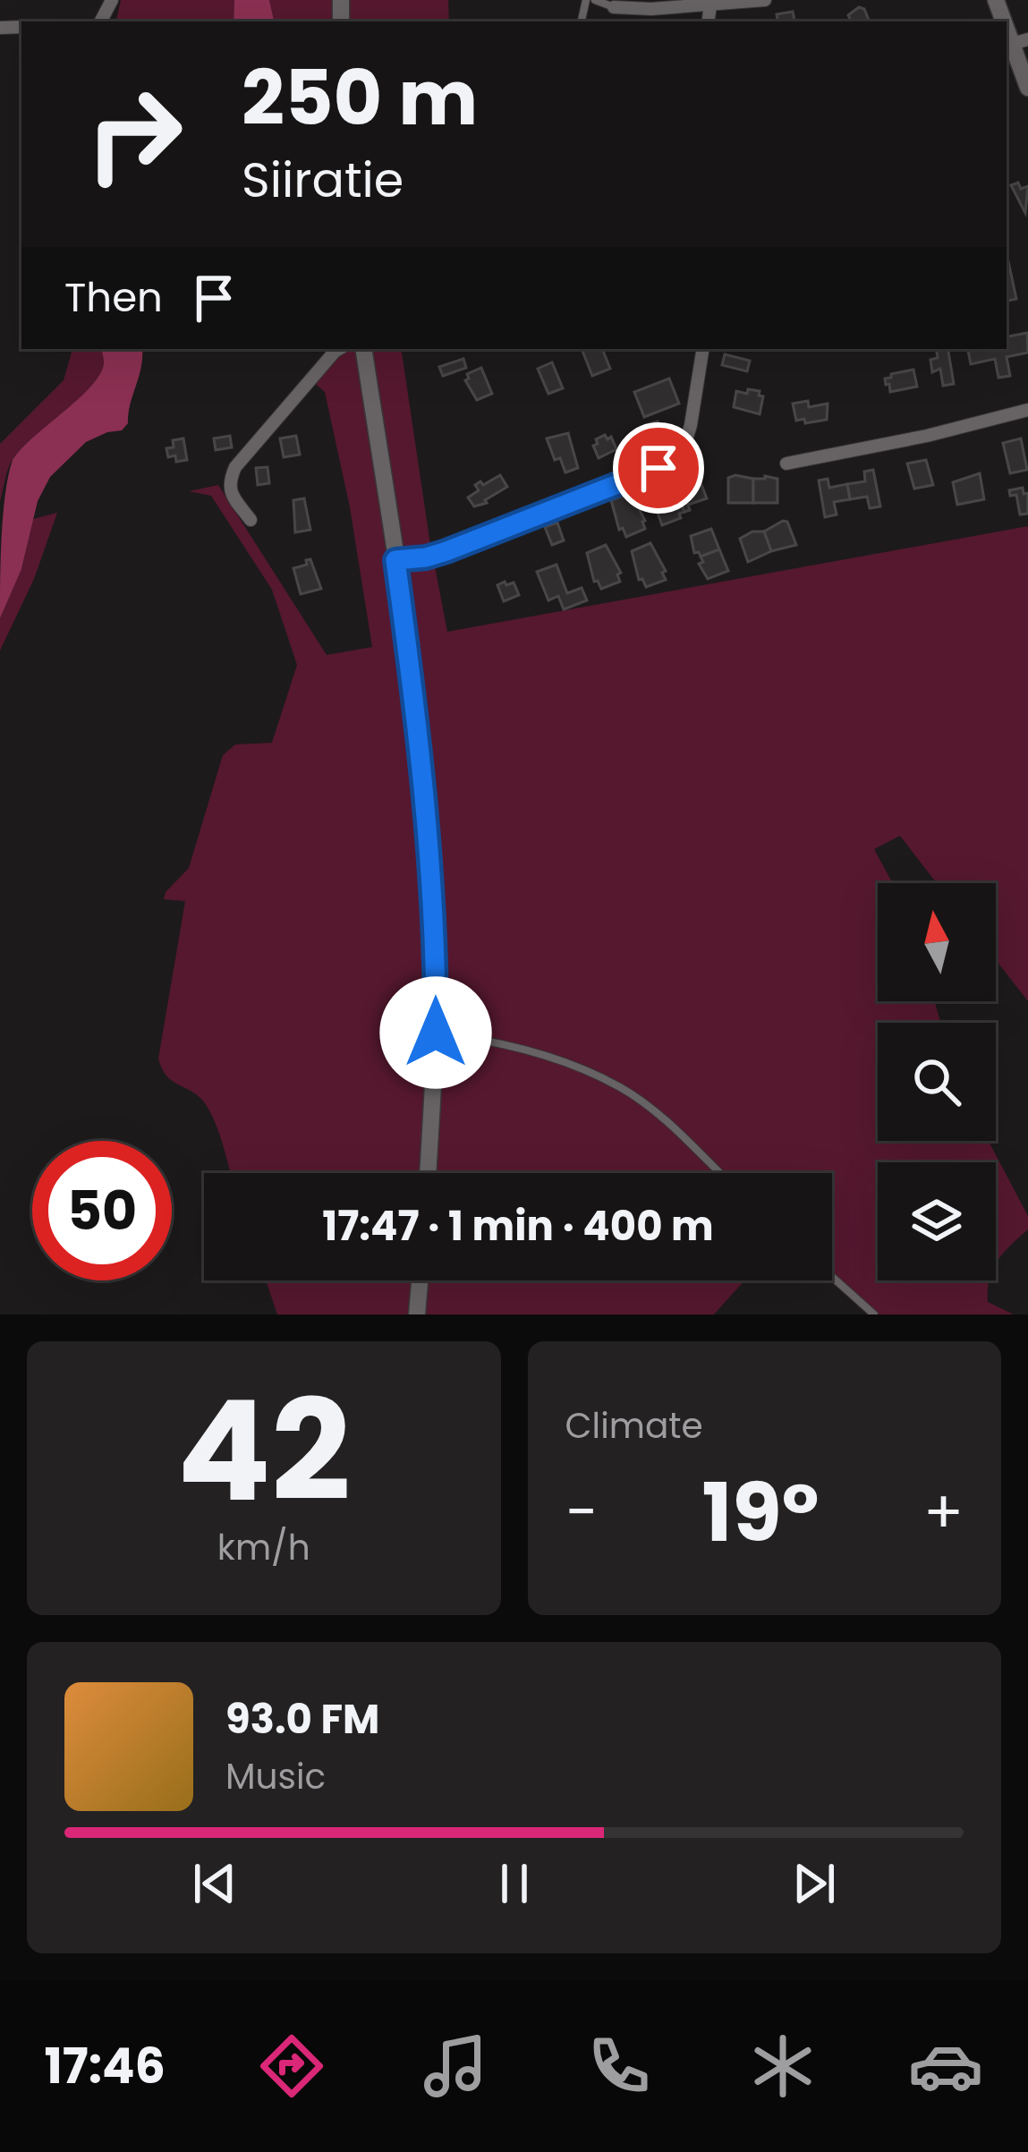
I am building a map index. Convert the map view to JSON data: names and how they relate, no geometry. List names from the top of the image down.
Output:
{
  "north": "top",
  "page": {
    "turn": ["250 m", "Siiratie"],
    "then": "Then",
    "limit": "50",
    "trip": "17:47 · 1 min · 400 m",
    "tile": [
      ["42", "km/h"],
      "Climate"
    ],
    "heat": ["−", "19°", "+"],
    "song": ["93.0 FM", "Music"],
    "tabs": "17:46"
  }
}
